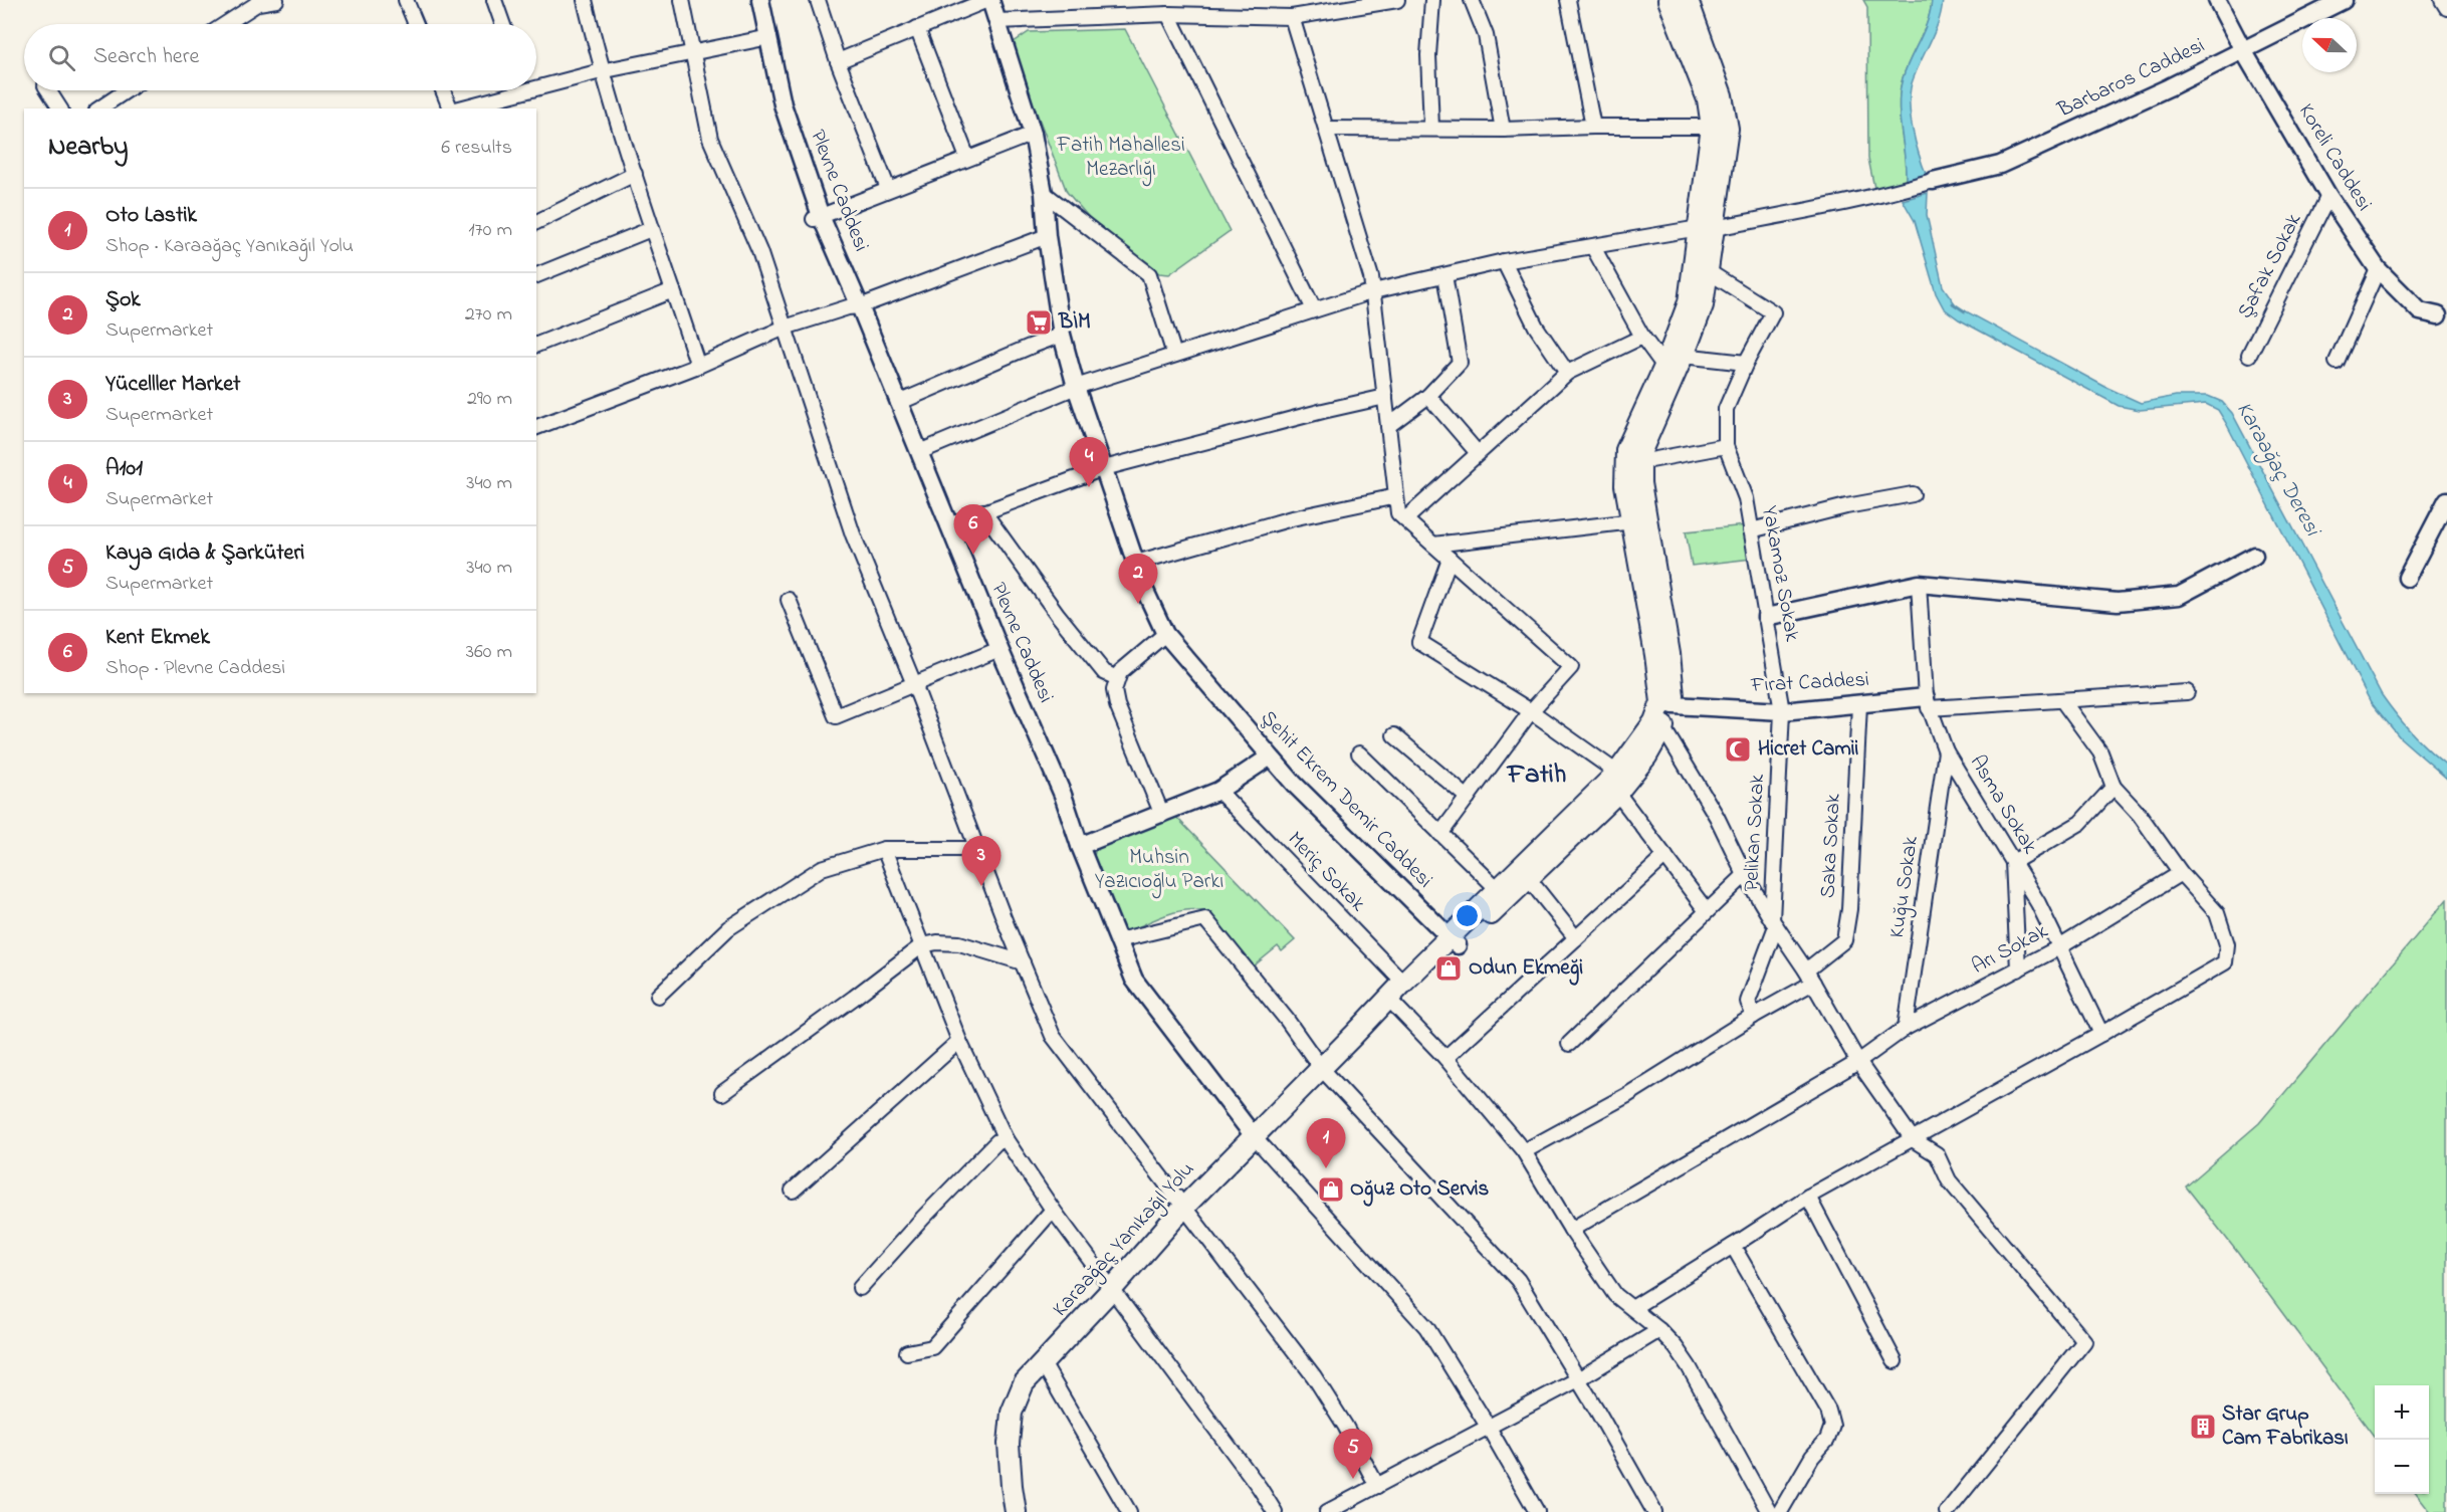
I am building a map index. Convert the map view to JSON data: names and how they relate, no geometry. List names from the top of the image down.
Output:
{
  "streets": {
    "main road": ["Karaağaç Yanıkağıl Yolu"],
    "street": [
      "Barbaros Caddesi",
      "Koreli Caddesi",
      "Plevne Caddesi",
      "Şafak Sokak",
      "Yakamoz Sokak",
      "Fırat Caddesi",
      "Şehit Ekrem Demir Caddesi",
      "Asma Sokak",
      "Pelikan Sokak",
      "Saka Sokak",
      "Meriç Sokak",
      "Kuğu Sokak",
      "Arı Sokak"
    ]
  },
  "crossings": [
    ["Barbaros Caddesi", "Koreli Caddesi"],
    ["Koreli Caddesi", "Şafak Sokak"],
    ["Plevne Caddesi", "Karaağaç Yanıkağıl Yolu"],
    ["Yakamoz Sokak", "Fırat Caddesi"],
    ["Yakamoz Sokak", "Pelikan Sokak"],
    ["Fırat Caddesi", "Asma Sokak"],
    ["Fırat Caddesi", "Pelikan Sokak"],
    ["Fırat Caddesi", "Saka Sokak"],
    ["Asma Sokak", "Kuğu Sokak"],
    ["Asma Sokak", "Arı Sokak"],
    ["Pelikan Sokak", "Saka Sokak"],
    ["Kuğu Sokak", "Arı Sokak"]
  ],
  "districts": ["Fatih"],
  "water": ["Karaağaç Deresi"],
  "parks": ["Fatih Mahallesi Mezarlığı", "Muhsin Yazıcıoğlu Parkı"],
  "places": {
    "supermarket": ["BİM"],
    "mosque": ["Hicret Camii"],
    "shop": ["Odun Ekmeği", "Oğuz Oto Servis"],
    "building": ["Star Grup Cam Fabrikası"]
  },
  "north": "left",
  "page": {
    "search": "Search here",
    "heading": ["Nearby", "6 results"],
    "list": [
      {
        "mark": "1",
        "name": "Oto Lastik",
        "note": "Shop · Karaağaç Yanıkağıl Yolu",
        "value": "170 m"
      },
      {
        "mark": "2",
        "name": "Şok",
        "note": "Supermarket",
        "value": "270 m"
      },
      {
        "mark": "3",
        "name": "Yücelller Market",
        "note": "Supermarket",
        "value": "290 m"
      },
      {
        "mark": "4",
        "name": "A101",
        "note": "Supermarket",
        "value": "340 m"
      },
      {
        "mark": "5",
        "name": "Kaya Gıda & Şarküteri",
        "note": "Supermarket",
        "value": "340 m"
      },
      {
        "mark": "6",
        "name": "Kent Ekmek",
        "note": "Shop · Plevne Caddesi",
        "value": "360 m"
      }
    ],
    "pins": [
      "4",
      "6",
      "2",
      "3",
      "1",
      "5"
    ],
    "map_buttons": ["+", "−"]
  }
}
